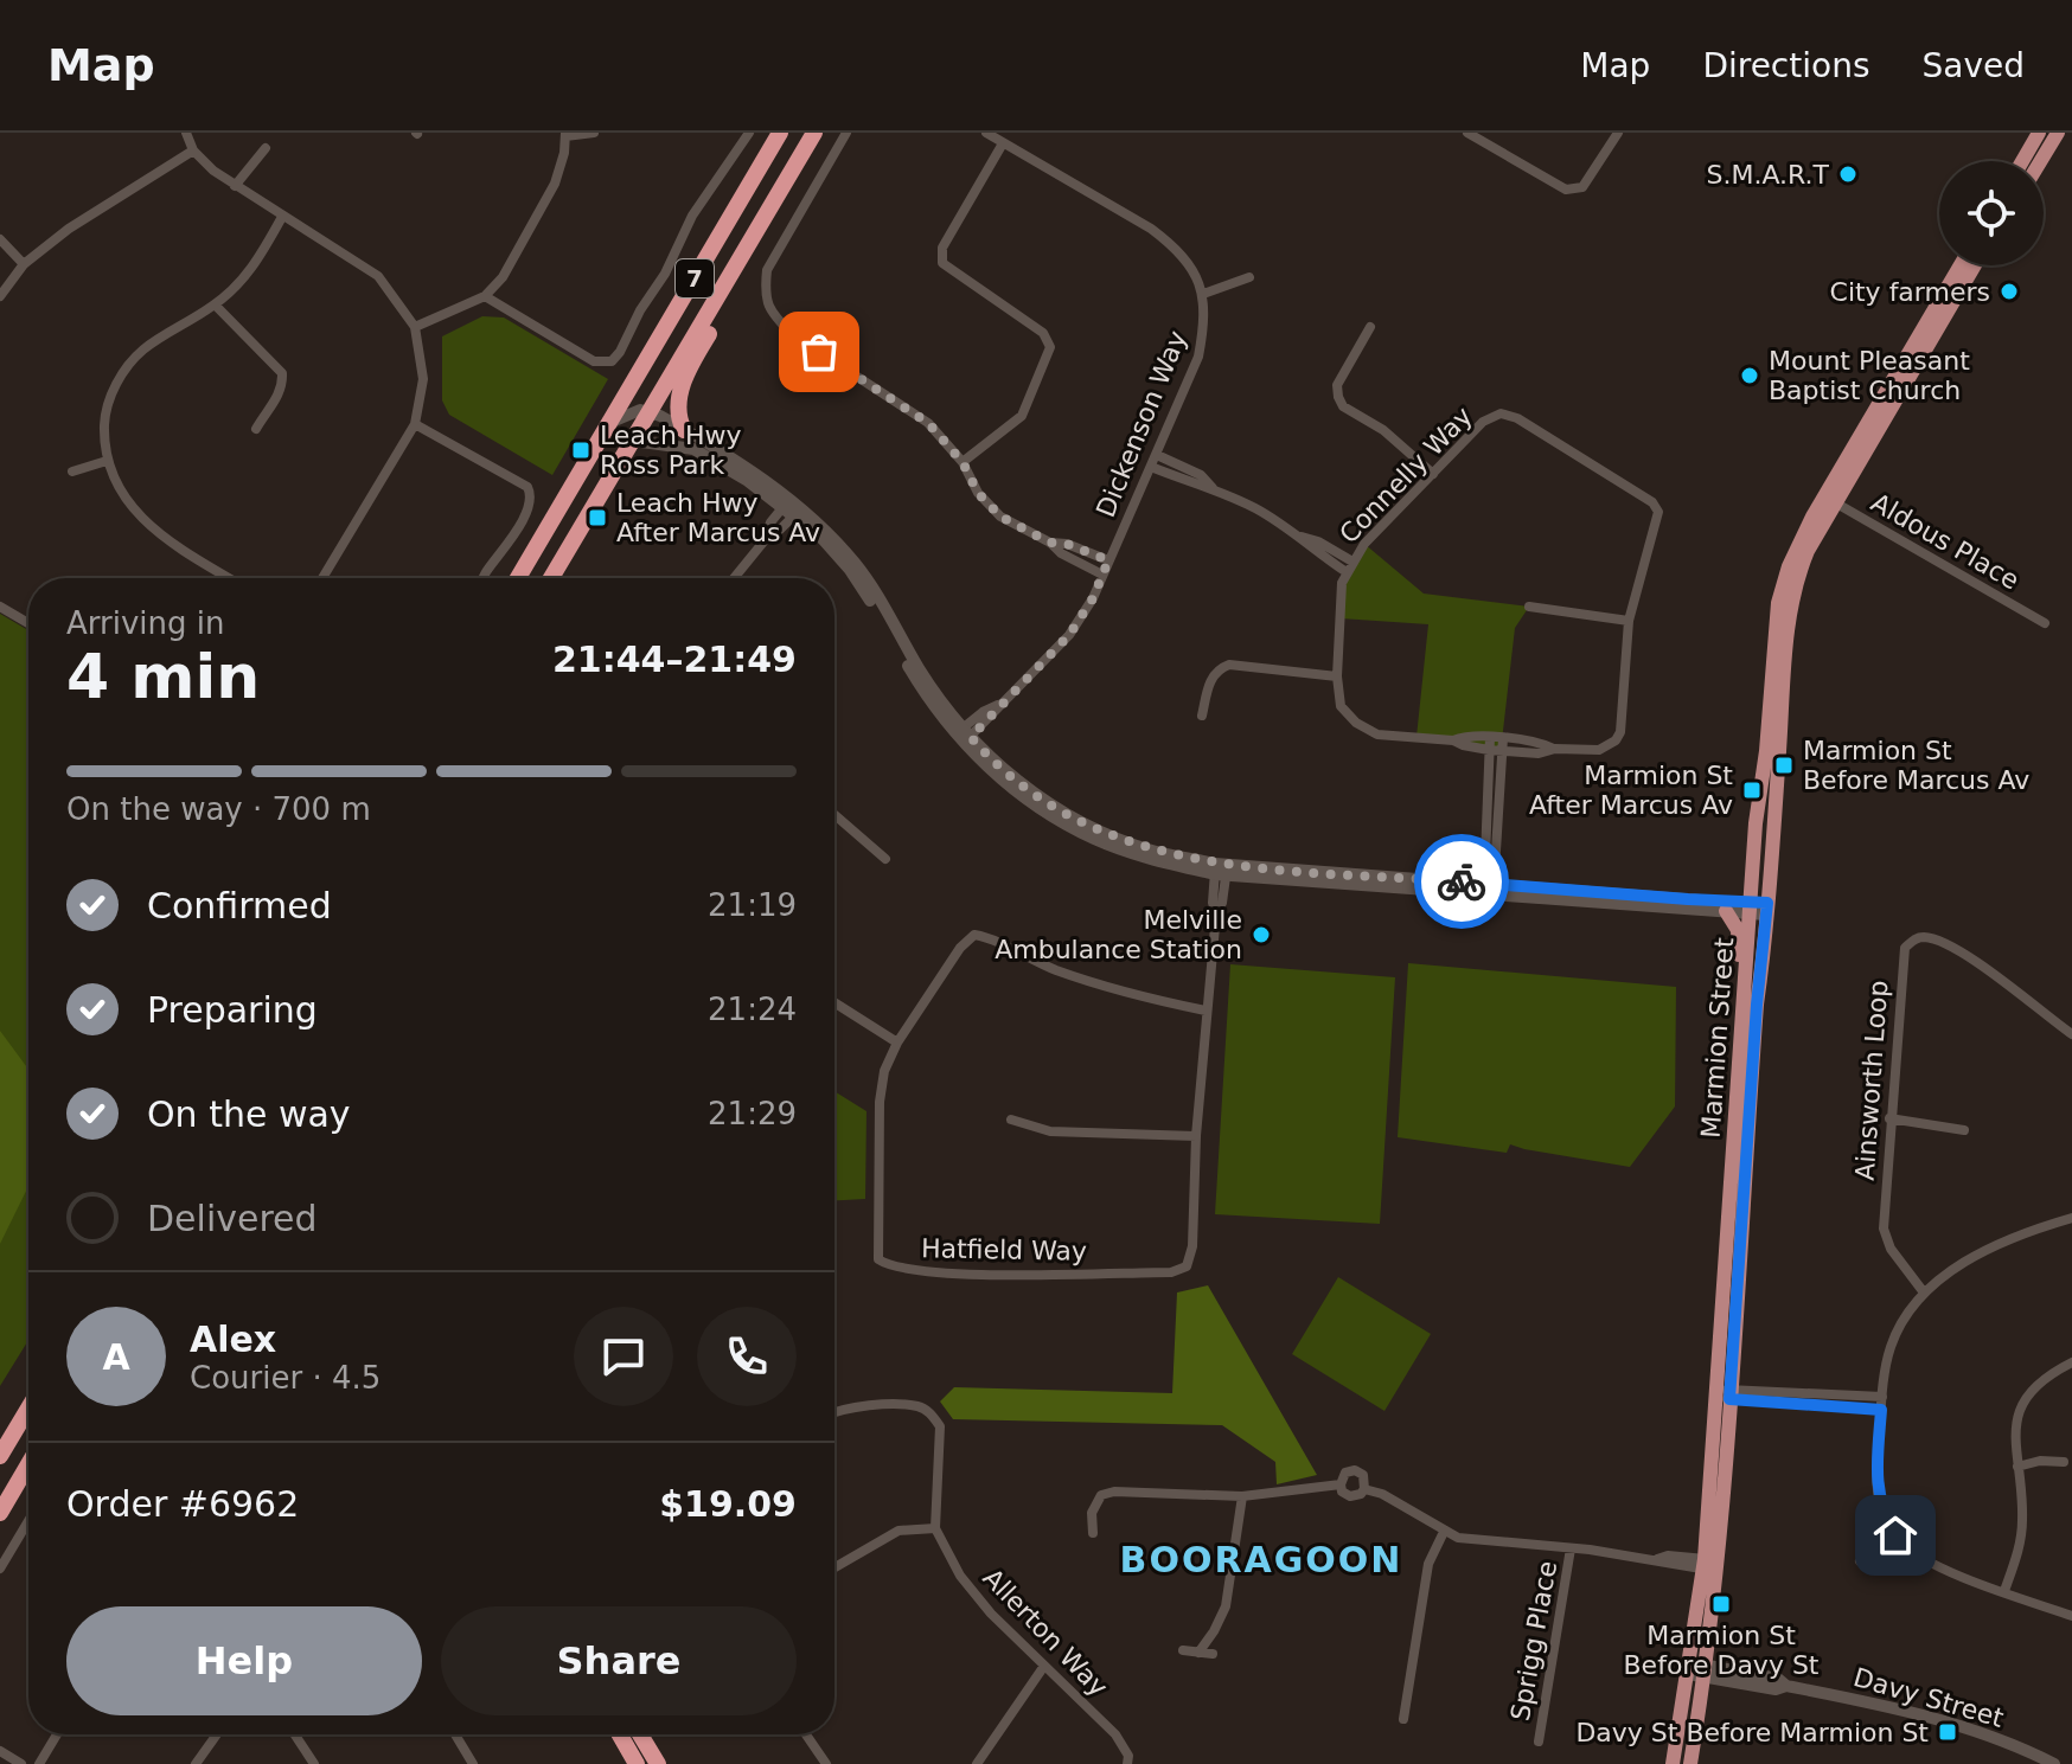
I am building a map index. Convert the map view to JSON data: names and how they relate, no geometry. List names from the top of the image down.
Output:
{
  "streets": {
    "highway": ["7"],
    "main road": ["Marmion Street"],
    "street": [
      "Dickenson Way",
      "Connelly Way",
      "Aldous Place",
      "Ainsworth Loop",
      "Hatfield Way",
      "Allerton Way",
      "Sprigg Place",
      "Davy Street"
    ]
  },
  "crossings": [
    ["Aldous Place", "Marmion Street"],
    ["Marmion Street", "Davy Street"]
  ],
  "districts": ["BOORAGOON"],
  "places": {
    "other": [
      "S.M.A.R.T",
      "City farmers",
      "Mount Pleasant Baptist Church",
      "Melville Ambulance Station"
    ],
    "transit": [
      "Leach Hwy Ross Park",
      "Leach Hwy After Marcus Av",
      "Marmion St Before Marcus Av",
      "Marmion St After Marcus Av",
      "Marmion St Before Davy St",
      "Davy St Before Marmion St"
    ]
  },
  "page": {
    "header": "Map",
    "nav": ["Map", "Directions", "Saved"],
    "heading": ["4 min", "Arriving in", "21:44–21:49"],
    "panel": [
      "Alex",
      "Courier · 4.5",
      "Order #6962",
      "$19.09"
    ],
    "bar": "On the way · 700 m",
    "list": [
      ["Confirmed", "21:19"],
      ["Preparing", "21:24"],
      ["On the way", "21:29"],
      "Delivered"
    ],
    "round": "A",
    "buttons": ["Help", "Share"]
  }
}
